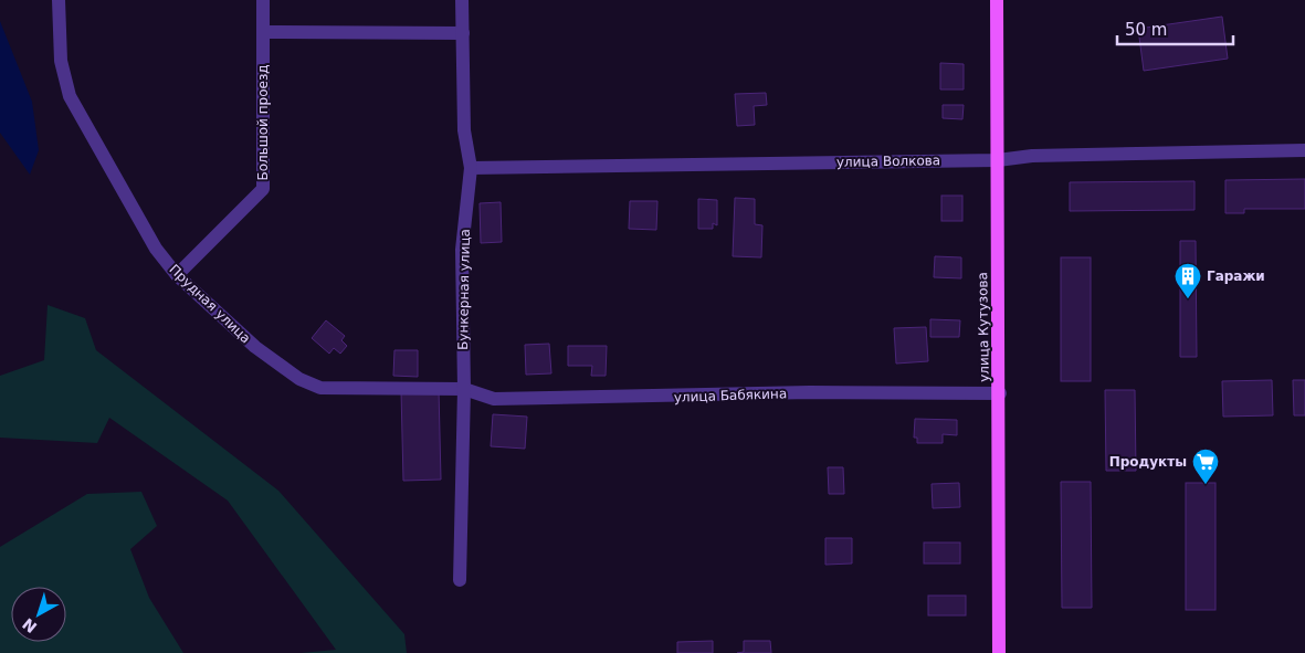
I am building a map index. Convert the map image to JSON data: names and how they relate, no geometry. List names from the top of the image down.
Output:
{
  "streets": {
    "main road": ["улица Кутузова"],
    "street": [
      "Большой проезд",
      "улица Волкова",
      "Бункерная улица",
      "Прудная улица",
      "улица Бабякина"
    ]
  },
  "crossings": [
    ["Большой проезд", "Прудная улица"],
    ["улица Волкова", "Бункерная улица"],
    ["улица Волкова", "улица Кутузова"],
    ["Бункерная улица", "Прудная улица"],
    ["Бункерная улица", "улица Бабякина"],
    ["Прудная улица", "улица Бабякина"],
    ["улица Кутузова", "улица Бабякина"]
  ],
  "places": {
    "building": ["Гаражи"],
    "supermarket": ["Продукты"]
  },
  "scale_bar": "50 m",
  "north": "bottom left"
}
